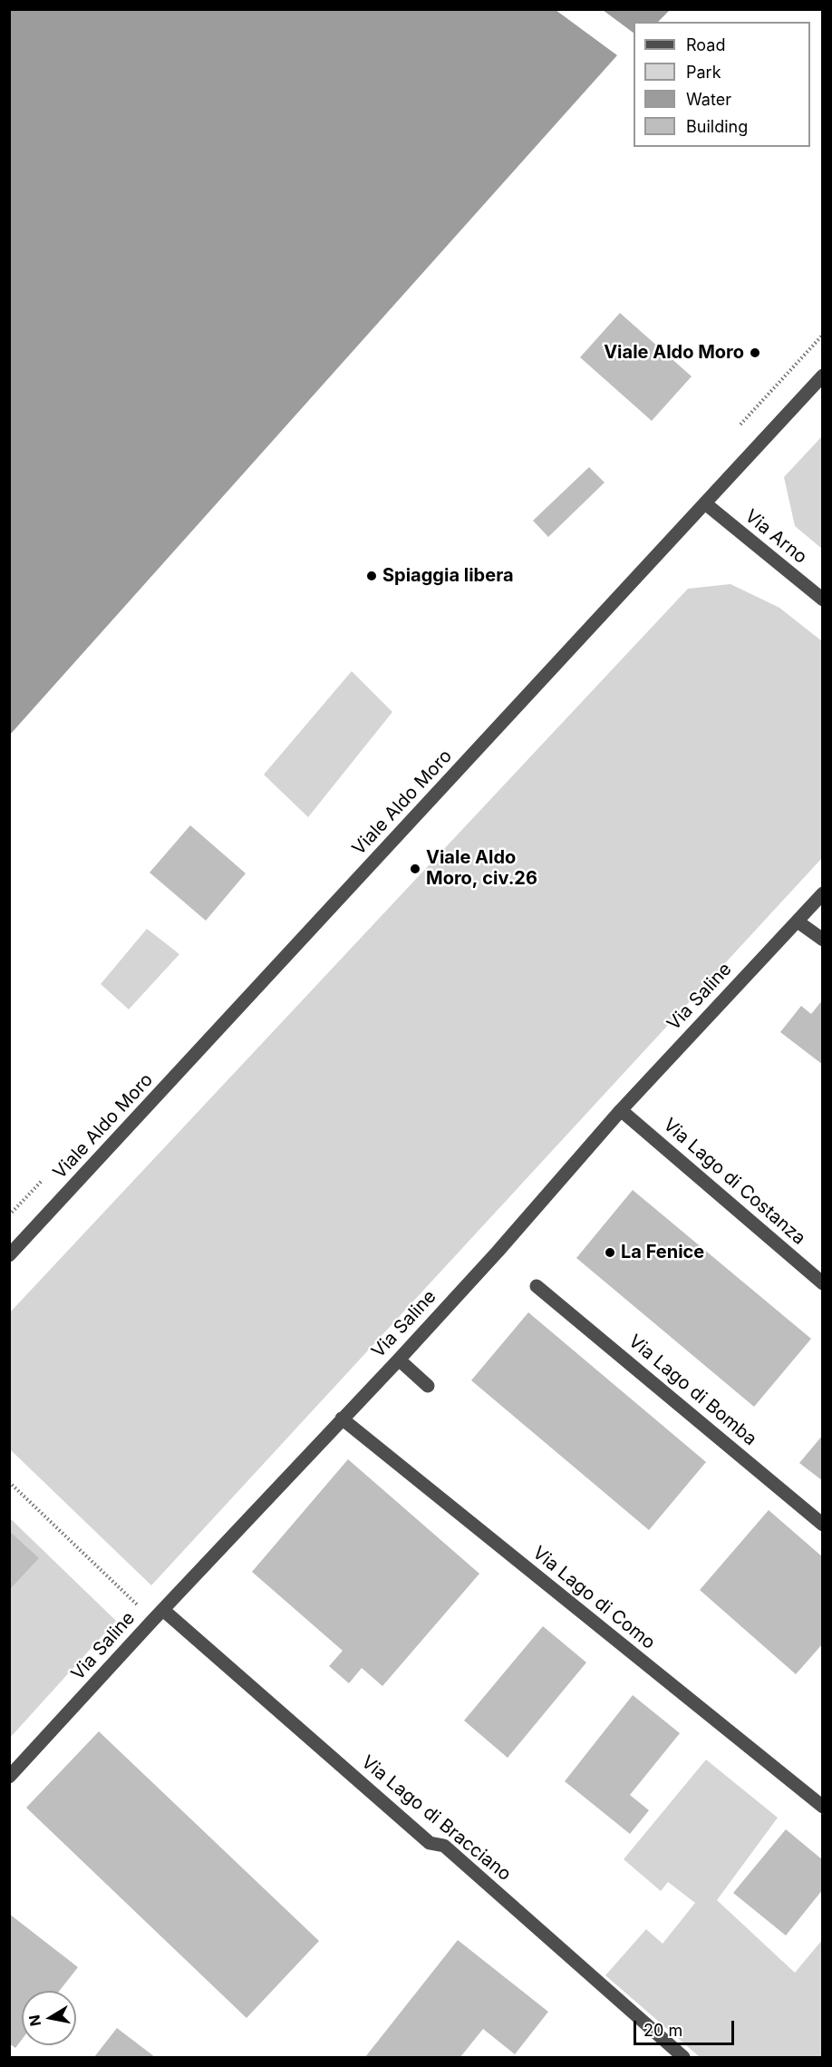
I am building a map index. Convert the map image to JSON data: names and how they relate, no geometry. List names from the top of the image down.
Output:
{
  "streets": {
    "street": [
      "Via Arno",
      "Viale Aldo Moro",
      "Via Saline",
      "Via Lago di Costanza",
      "Via Lago di Bomba",
      "Via Lago di Como",
      "Via Lago di Bracciano"
    ]
  },
  "crossings": [
    ["Via Arno", "Viale Aldo Moro"],
    ["Via Saline", "Via Lago di Costanza"],
    ["Via Saline", "Via Lago di Como"],
    ["Via Saline", "Via Lago di Bracciano"]
  ],
  "places": [
    "Viale Aldo Moro",
    "Spiaggia libera",
    "Viale Aldo Moro, civ.26",
    "La Fenice"
  ],
  "legend": [
    "Road",
    "Park",
    "Water",
    "Building"
  ],
  "scale_bar": "20 m",
  "north": "left"
}
